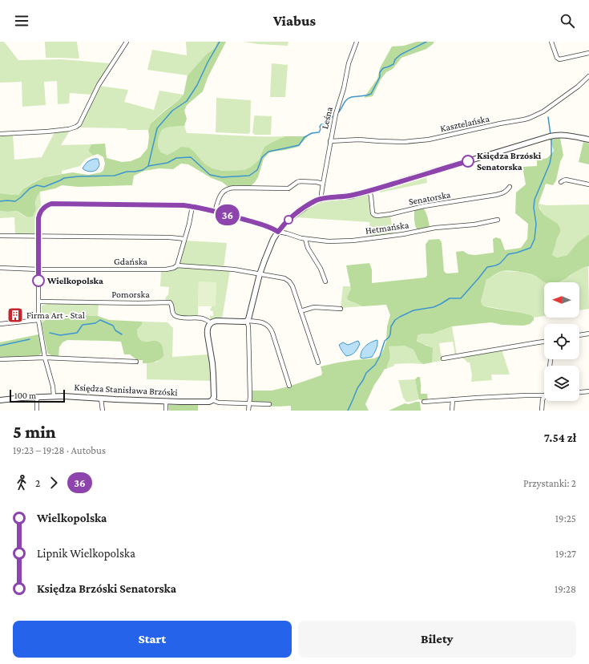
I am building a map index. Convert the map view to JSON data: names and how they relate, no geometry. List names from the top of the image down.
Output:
{
  "streets": {
    "street": [
      "Leśna",
      "Kasztelańska",
      "Senatorska",
      "Hetmańska",
      "Gdańska",
      "Pomorska",
      "Księdza Stanisława Brzóski"
    ]
  },
  "crossings": [
    ["Leśna", "Kasztelańska"]
  ],
  "places": {
    "other": ["Księdza Brzóski Senatorska", "Wielkopolska"],
    "building": ["Firma Art - Stal"]
  },
  "lines": ["bus line 36"],
  "scale_bar": "100 m",
  "north": "left",
  "page": {
    "header": "Viabus",
    "on_map": "36",
    "scale": "100 m",
    "heading": ["5 min", "19:23 – 19:28 · Autobus", "7.54 zł"],
    "legs": ["2", "36", "Przystanki: 2"],
    "list": [
      {
        "name": "Wielkopolska",
        "value": "19:25"
      },
      {
        "name": "Lipnik Wielkopolska",
        "value": "19:27"
      },
      {
        "name": "Księdza Brzóski Senatorska",
        "value": "19:28"
      }
    ],
    "buttons": ["Start", "Bilety"]
  }
}
